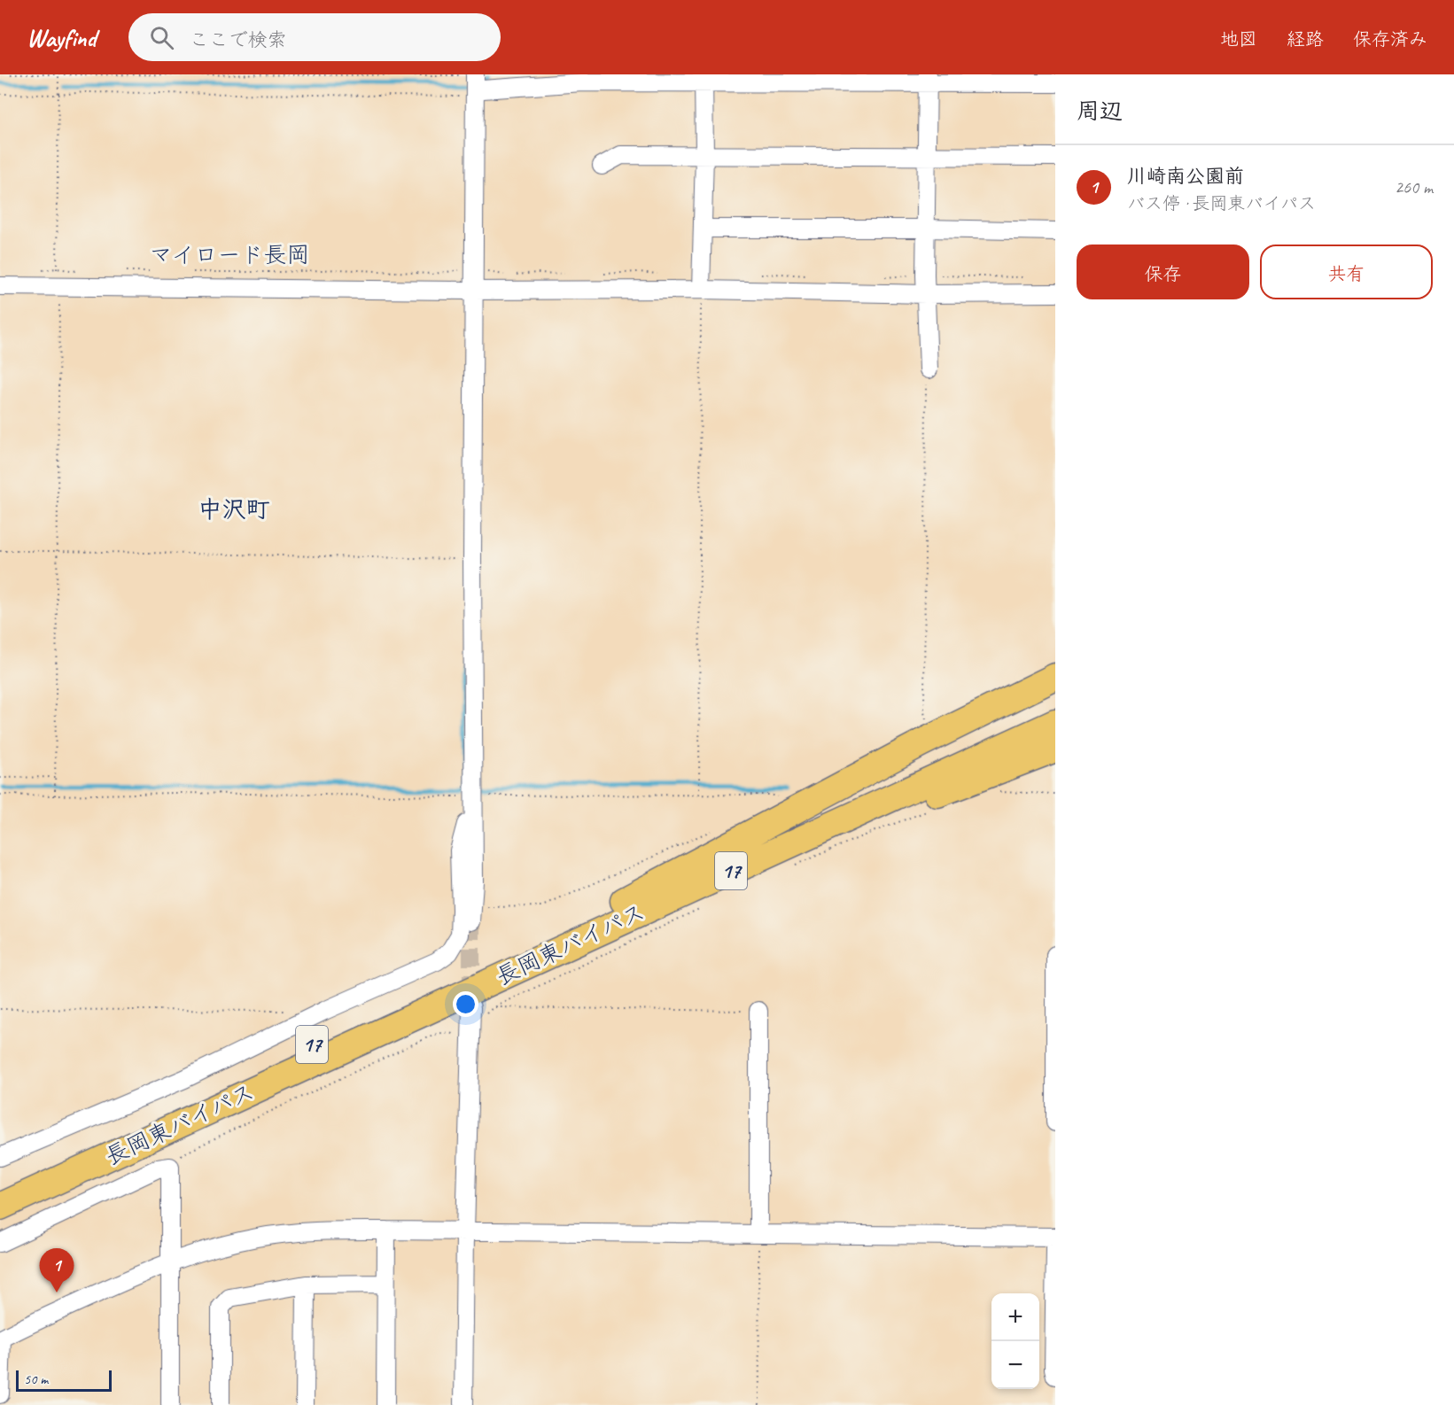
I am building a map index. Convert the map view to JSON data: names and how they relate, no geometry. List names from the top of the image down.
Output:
{
  "streets": {
    "highway": ["17", "長岡東バイパス"],
    "path": ["マイロード長岡"]
  },
  "crossings": [
    ["17", "長岡東バイパス"]
  ],
  "districts": ["中沢町"],
  "scale_bar": "50 m",
  "page": {
    "header": "Wayfind",
    "search": "ここで検索",
    "nav": ["地図", "経路", "保存済み"],
    "heading": "周辺",
    "list": [
      {
        "mark": "1",
        "name": "川崎南公園前",
        "note": "バス停 · 長岡東バイパス",
        "value": "260 m"
      }
    ],
    "buttons": ["保存", "共有"],
    "pins": "1",
    "map_buttons": ["+", "−"],
    "scale": "50 m"
  }
}
